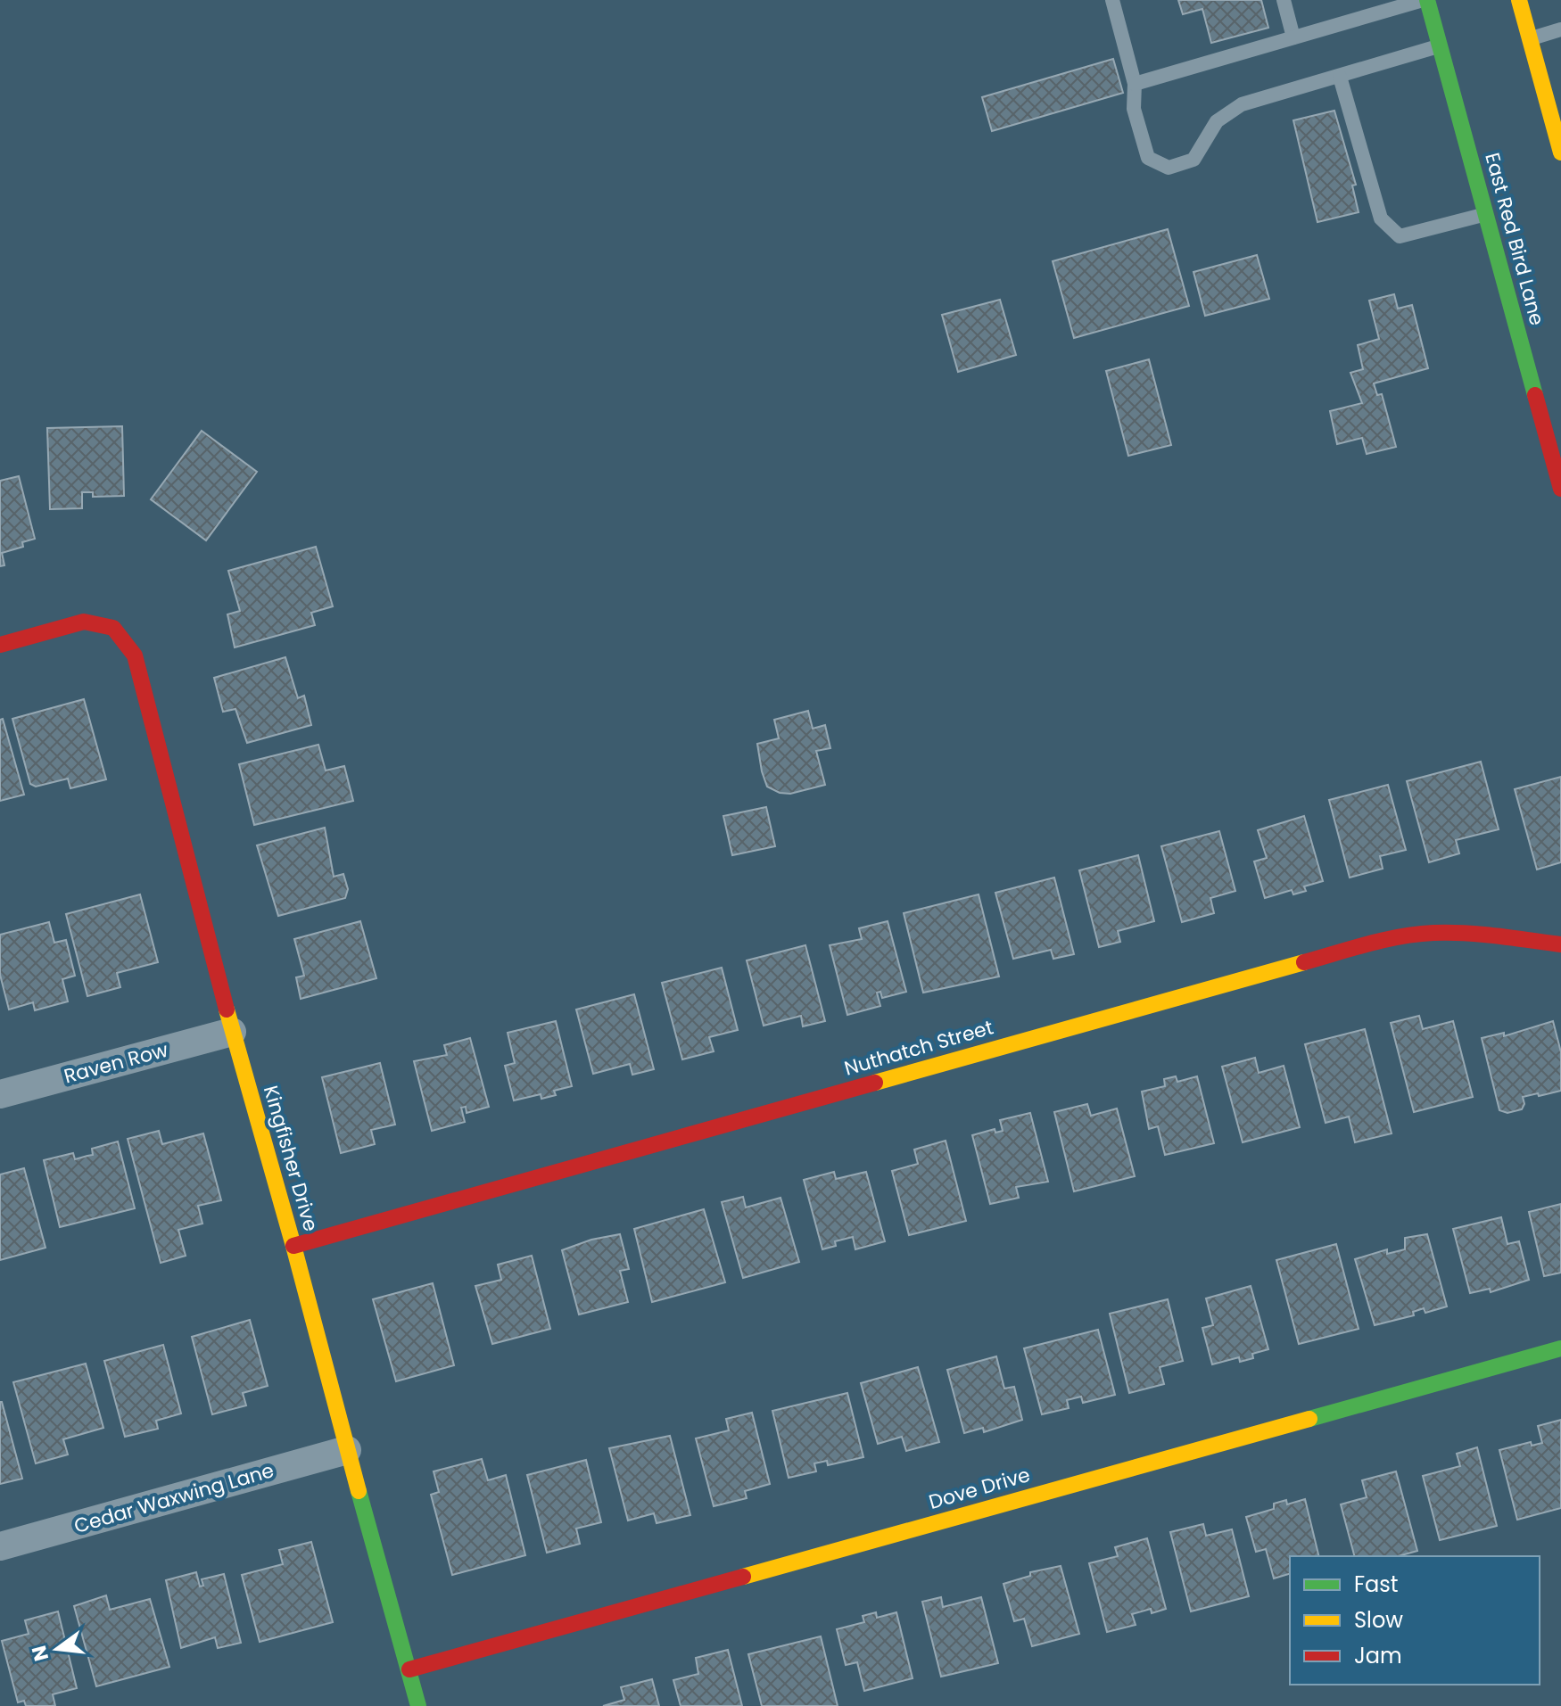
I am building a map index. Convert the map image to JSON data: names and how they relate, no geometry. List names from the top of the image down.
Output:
{
  "streets": {
    "street": [
      "East Red Bird Lane",
      "Nuthatch Street",
      "Raven Row",
      "Kingfisher Drive",
      "Dove Drive",
      "Cedar Waxwing Lane"
    ]
  },
  "crossings": [
    ["Nuthatch Street", "Kingfisher Drive"],
    ["Raven Row", "Kingfisher Drive"],
    ["Kingfisher Drive", "Dove Drive"],
    ["Kingfisher Drive", "Cedar Waxwing Lane"]
  ],
  "legend": ["Fast", "Slow", "Jam"],
  "north": "left"
}
